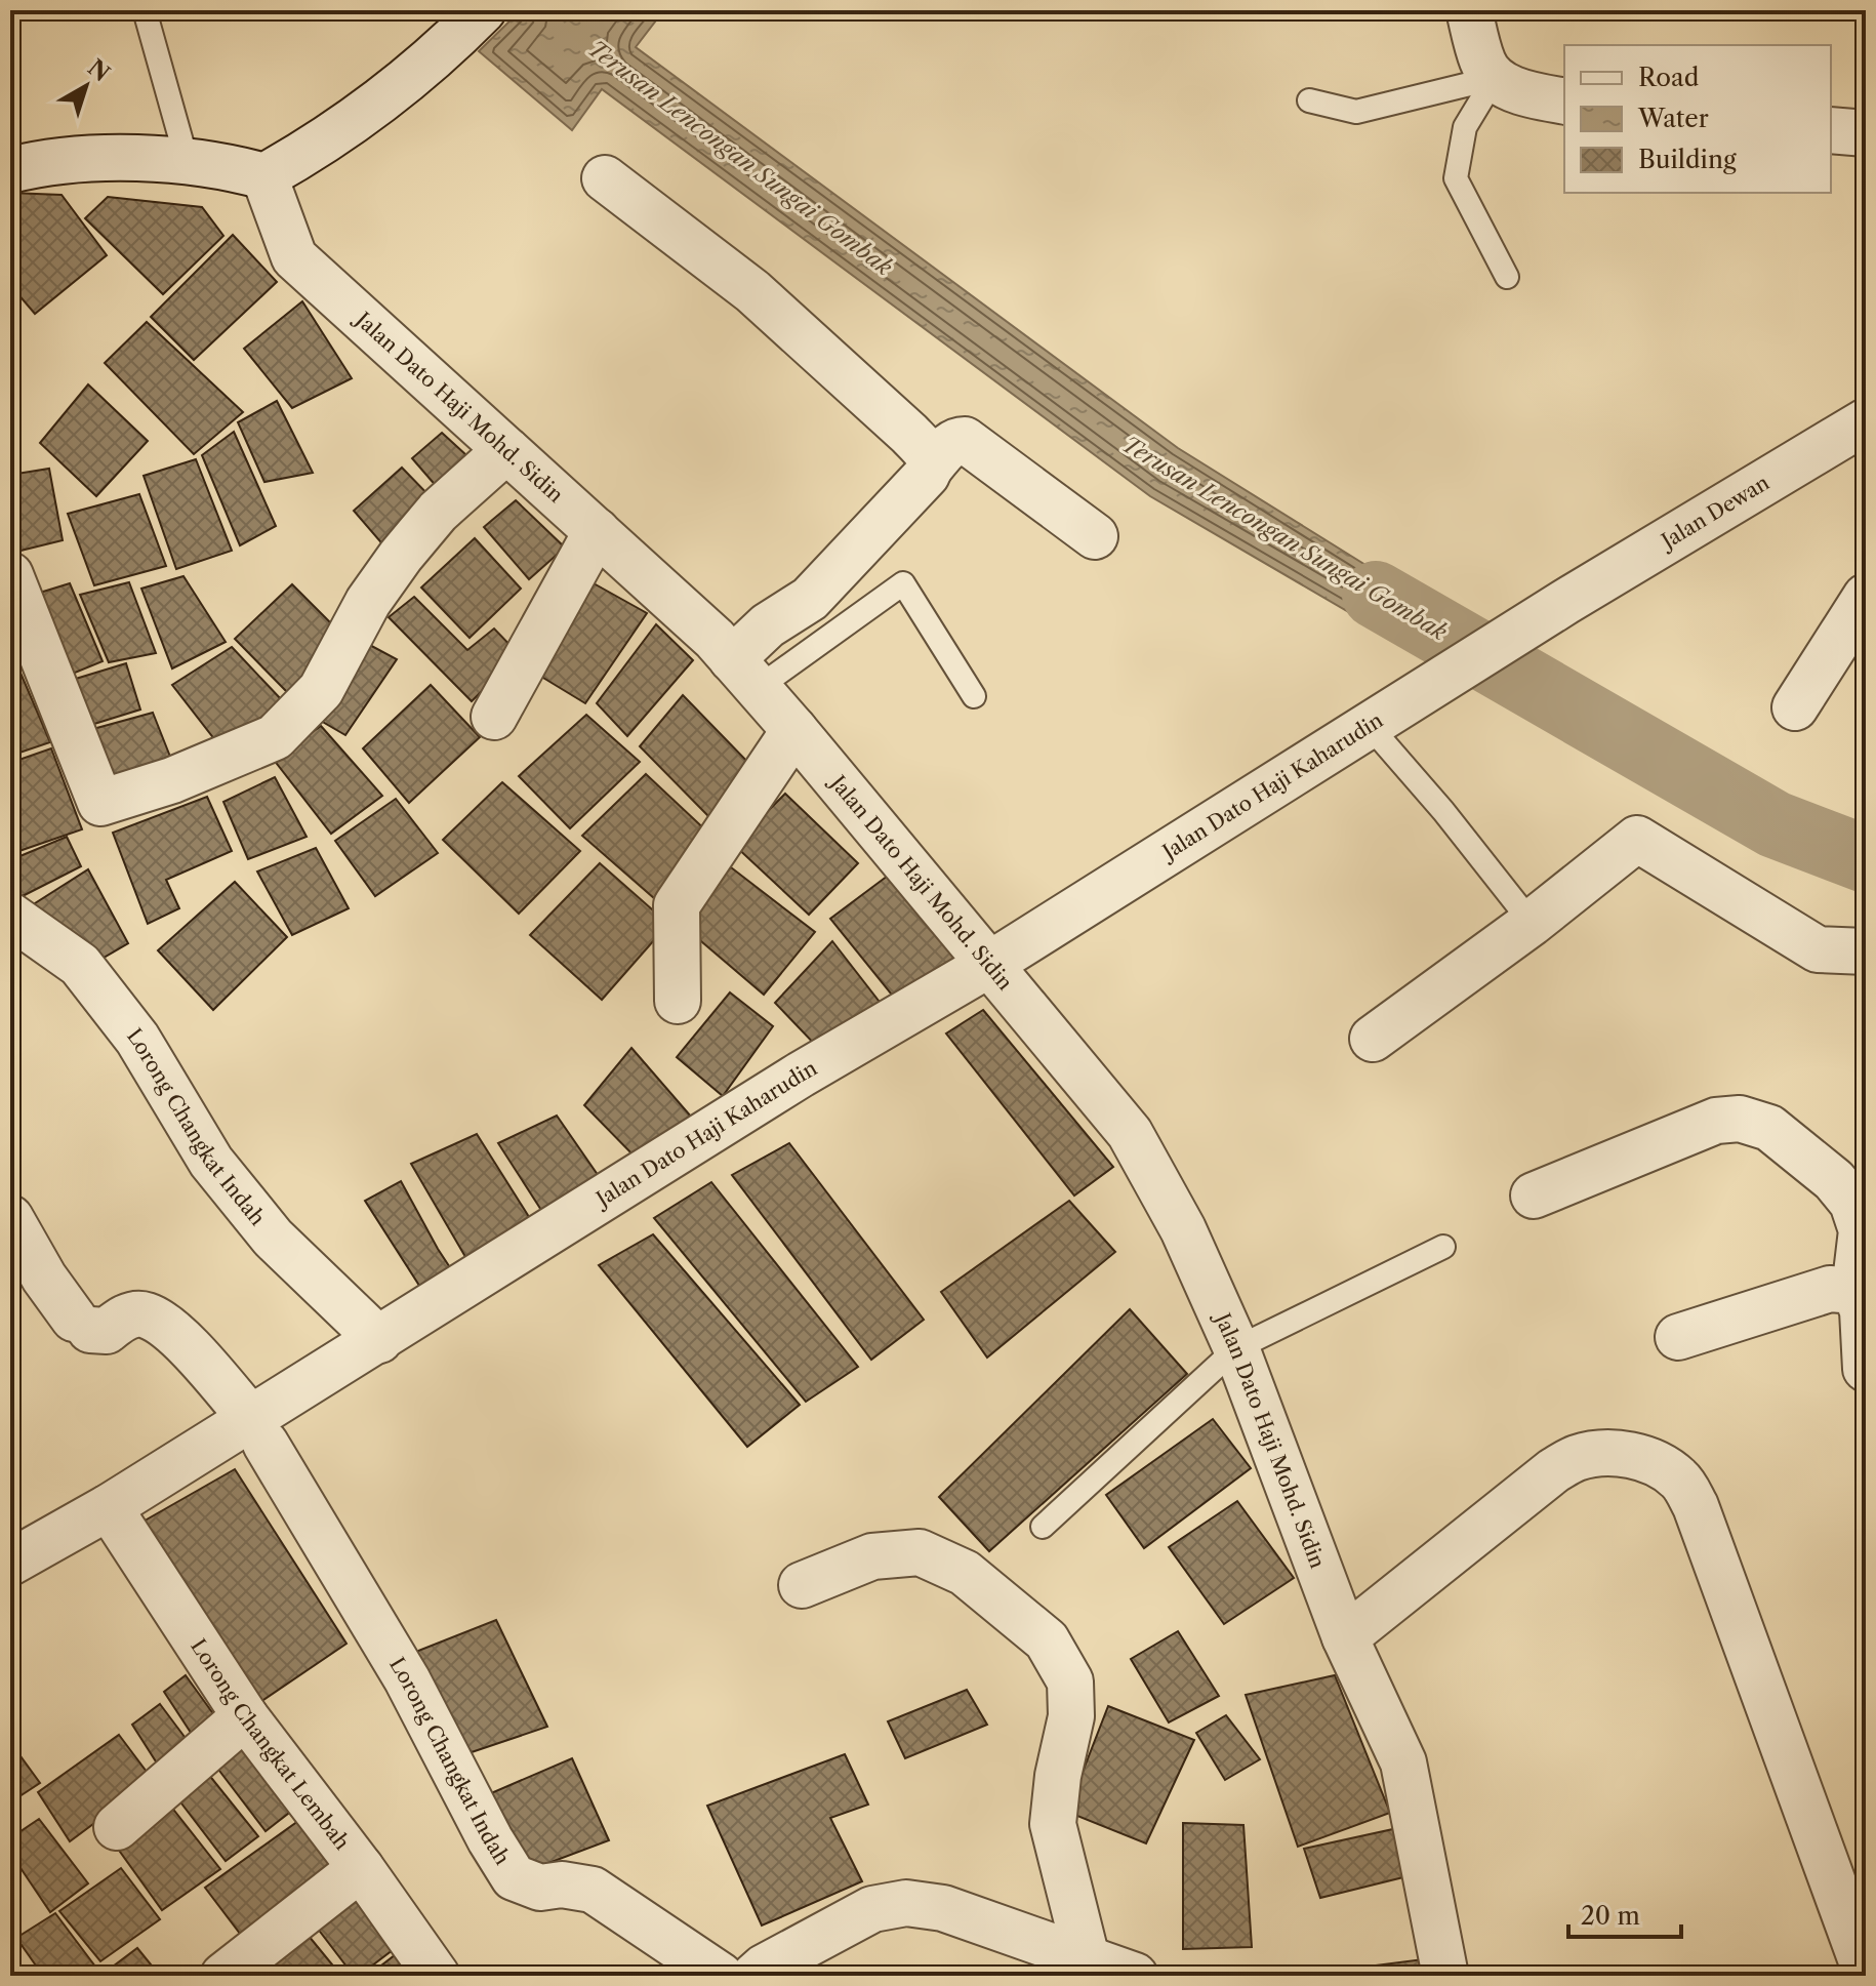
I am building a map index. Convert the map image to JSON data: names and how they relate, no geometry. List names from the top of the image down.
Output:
{
  "streets": {
    "street": [
      "Jalan Dato Haji Mohd. Sidin",
      "Jalan Dewan",
      "Jalan Dato Haji Kaharudin",
      "Lorong Changkat Indah",
      "Lorong Changkat Lembah"
    ]
  },
  "crossings": [
    ["Jalan Dato Haji Mohd. Sidin", "Jalan Dato Haji Kaharudin"],
    ["Jalan Dewan", "Jalan Dato Haji Kaharudin"],
    ["Jalan Dato Haji Kaharudin", "Lorong Changkat Indah"],
    ["Jalan Dato Haji Kaharudin", "Lorong Changkat Lembah"]
  ],
  "water": ["Terusan Lencongan Sungai Gombak"],
  "legend": ["Road", "Water", "Building"],
  "scale_bar": "20 m",
  "north": "top right"
}
